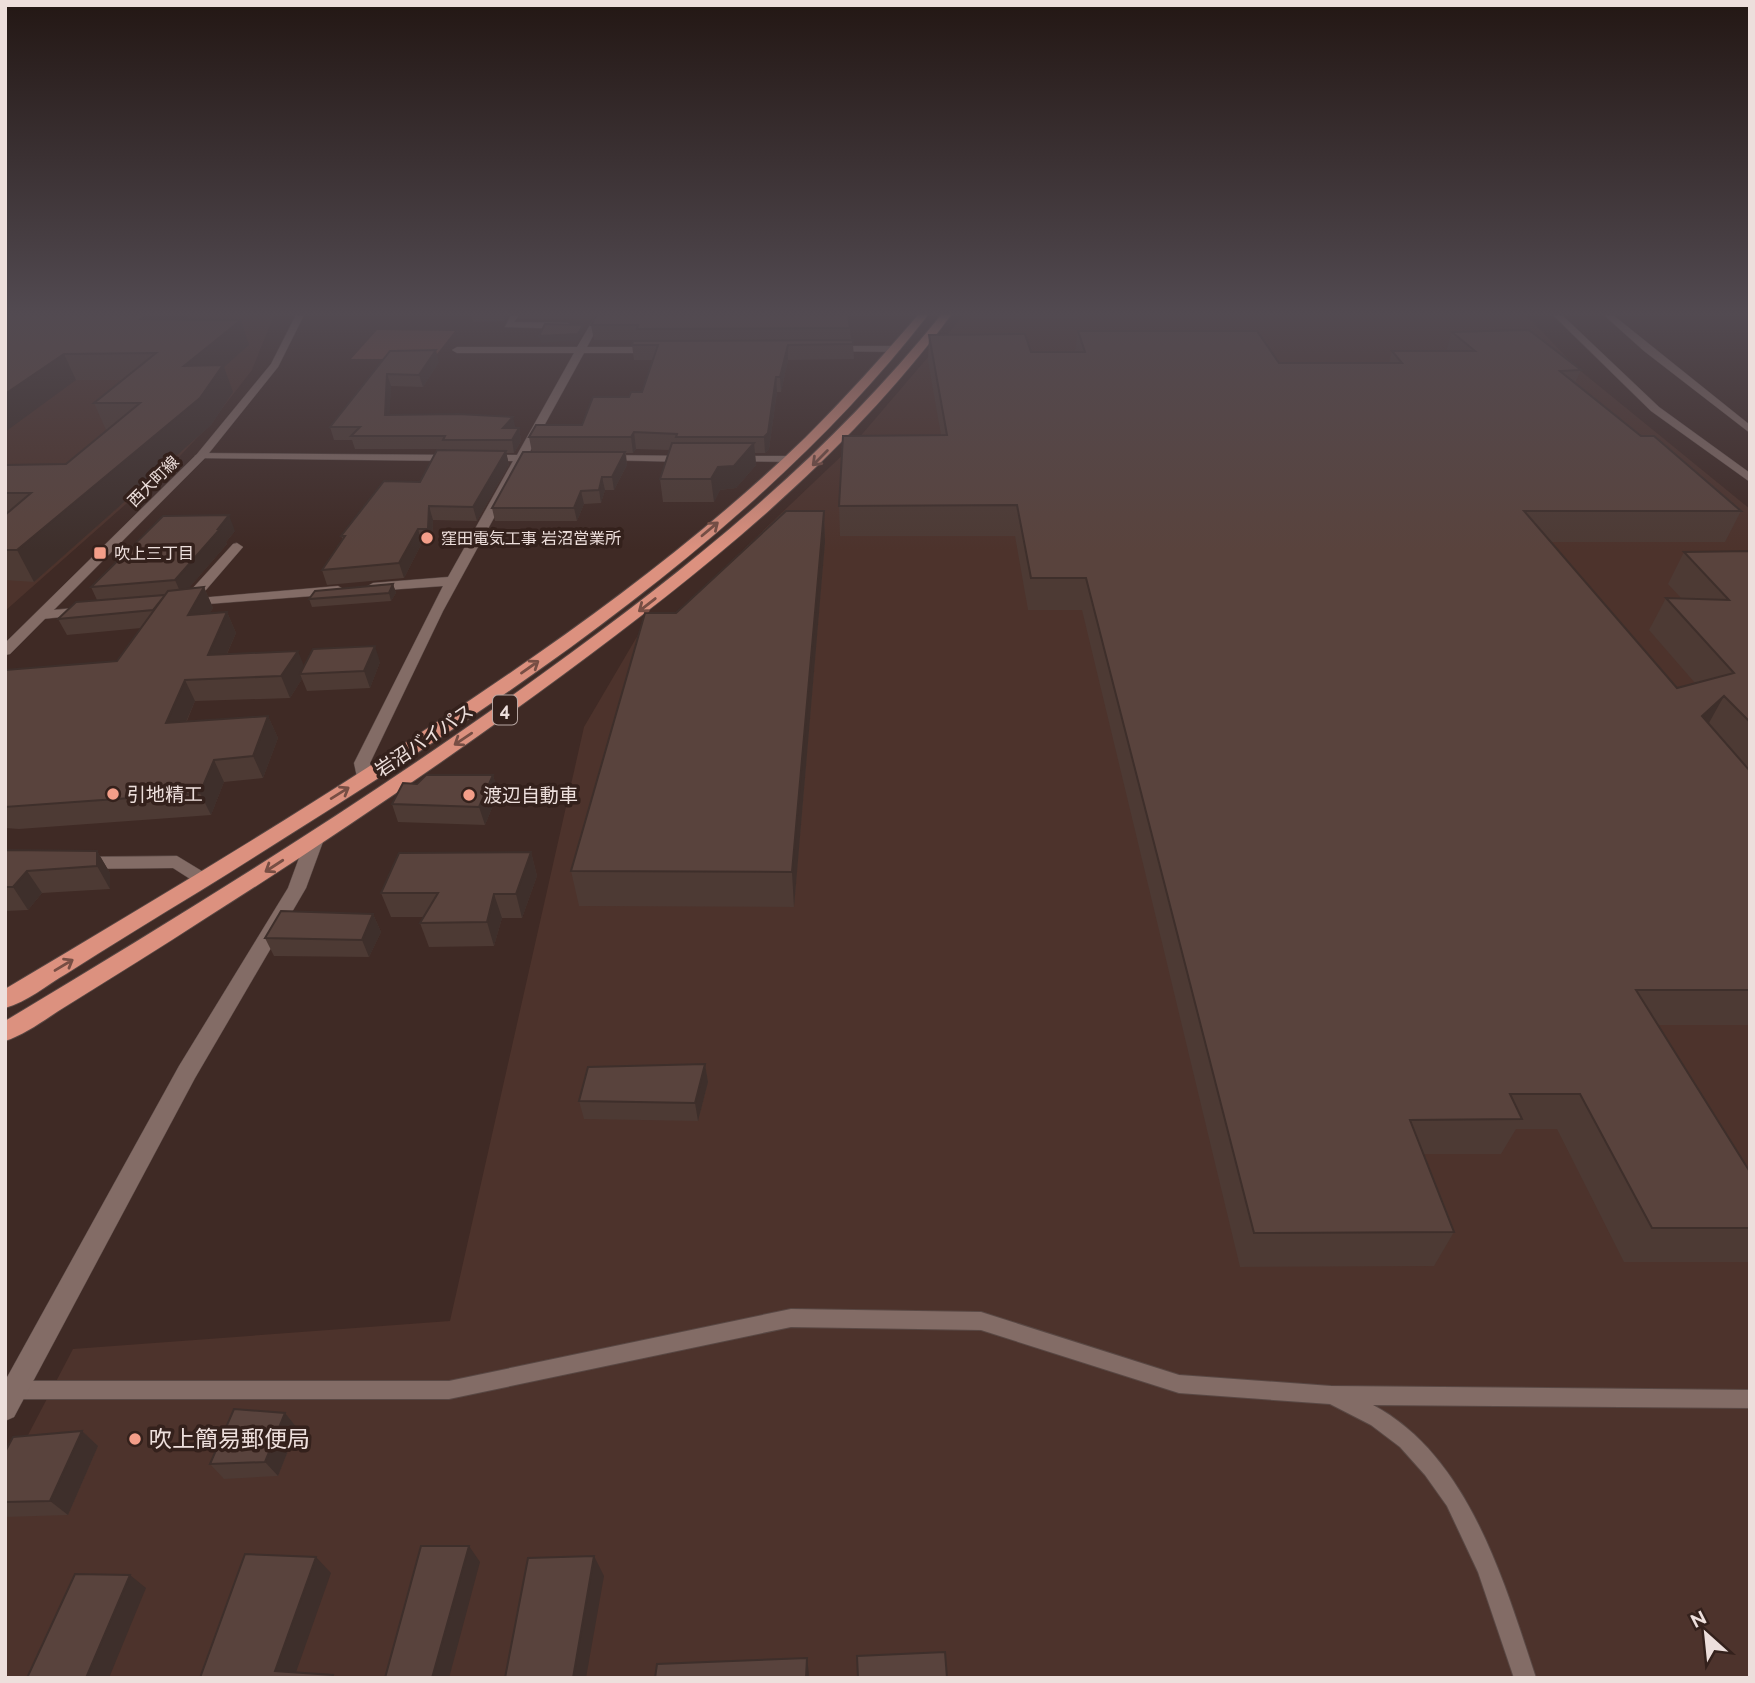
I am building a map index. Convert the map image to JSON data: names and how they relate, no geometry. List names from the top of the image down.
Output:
{
  "streets": {
    "highway": ["4", "岩沼バイパス"],
    "street": ["西大町線"]
  },
  "places": {
    "other": [
      "窪田電気工事 岩沼営業所",
      "引地精工",
      "渡辺自動車",
      "吹上簡易郵便局"
    ],
    "transit": ["吹上三丁目"]
  },
  "north": "top left"
}
